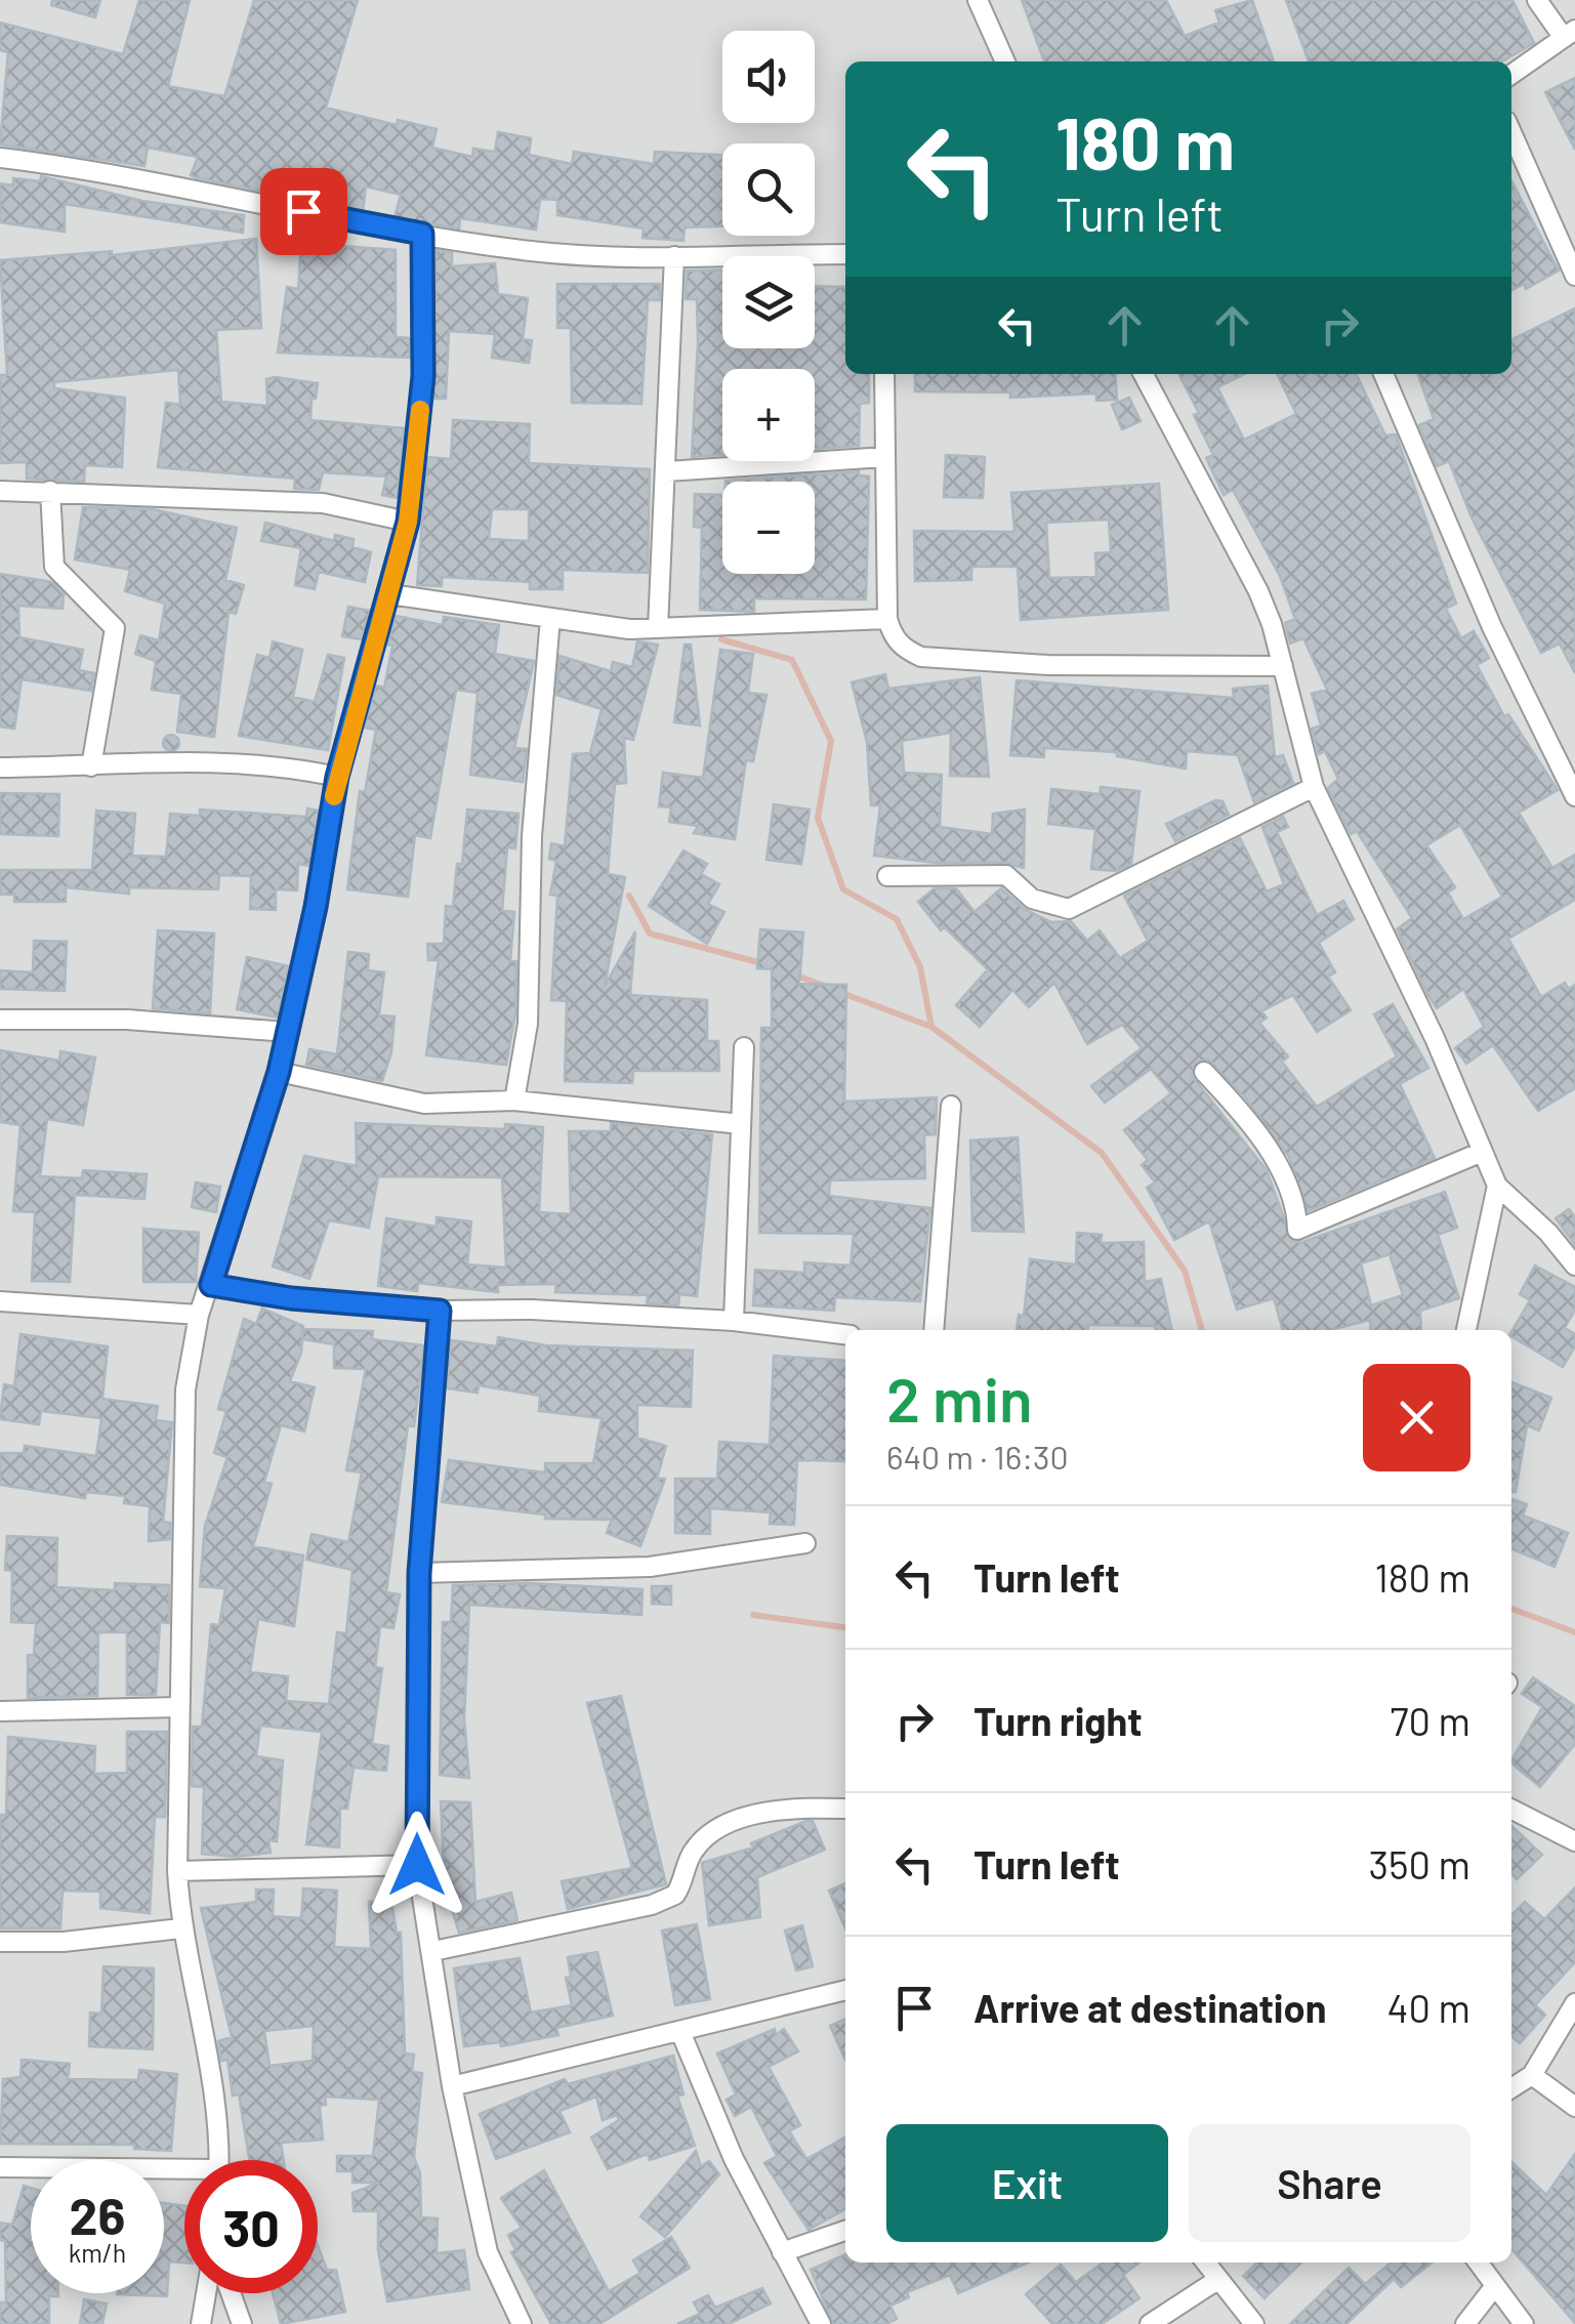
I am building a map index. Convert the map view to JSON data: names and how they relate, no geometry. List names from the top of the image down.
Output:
{
  "page": {
    "map_buttons": ["+", "−"],
    "turn": ["180 m", "Turn left"],
    "heading": ["2 min", "640 m · 16:30"],
    "list": [
      {
        "name": "Turn left",
        "value": "180 m"
      },
      {
        "name": "Turn right",
        "value": "70 m"
      },
      {
        "name": "Turn left",
        "value": "350 m"
      },
      {
        "name": "Arrive at destination",
        "value": "40 m"
      }
    ],
    "buttons": ["Exit", "Share"],
    "speed": "26 km/h",
    "limit": "30"
  }
}
